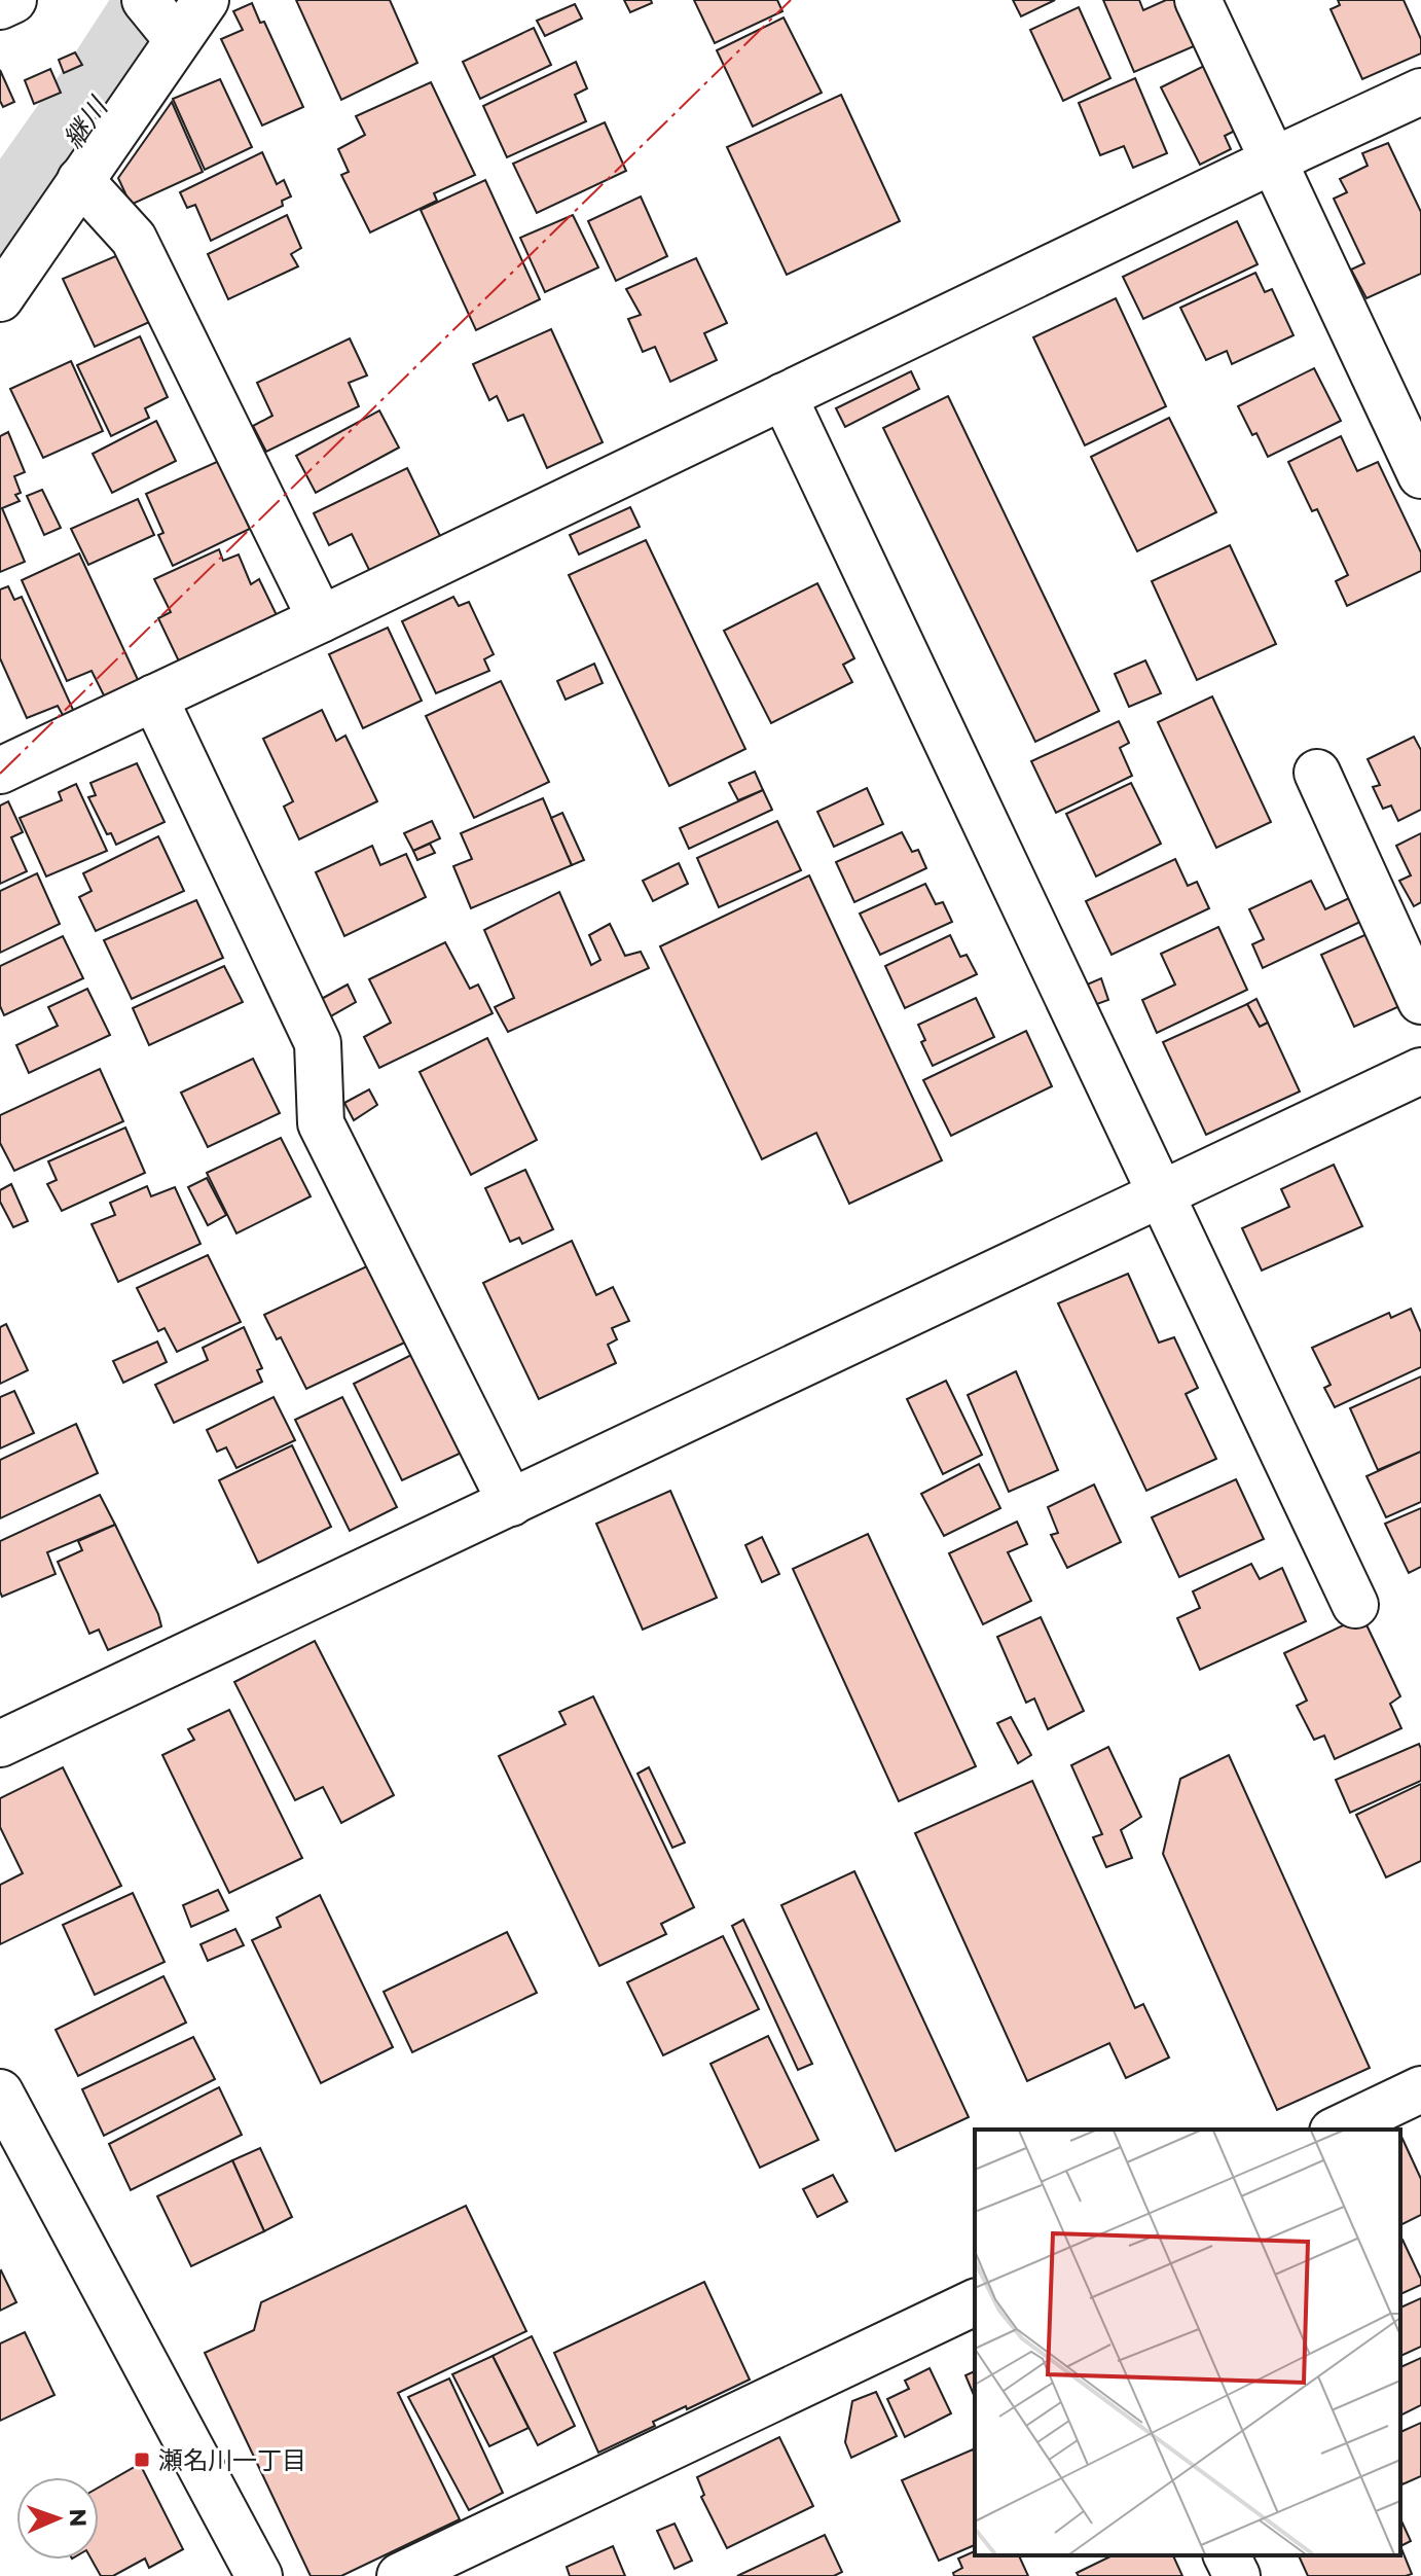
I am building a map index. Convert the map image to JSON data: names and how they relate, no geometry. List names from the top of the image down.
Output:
{
  "water": ["継川"],
  "places": {
    "transit": ["瀬名川一丁目"]
  },
  "north": "right"
}
